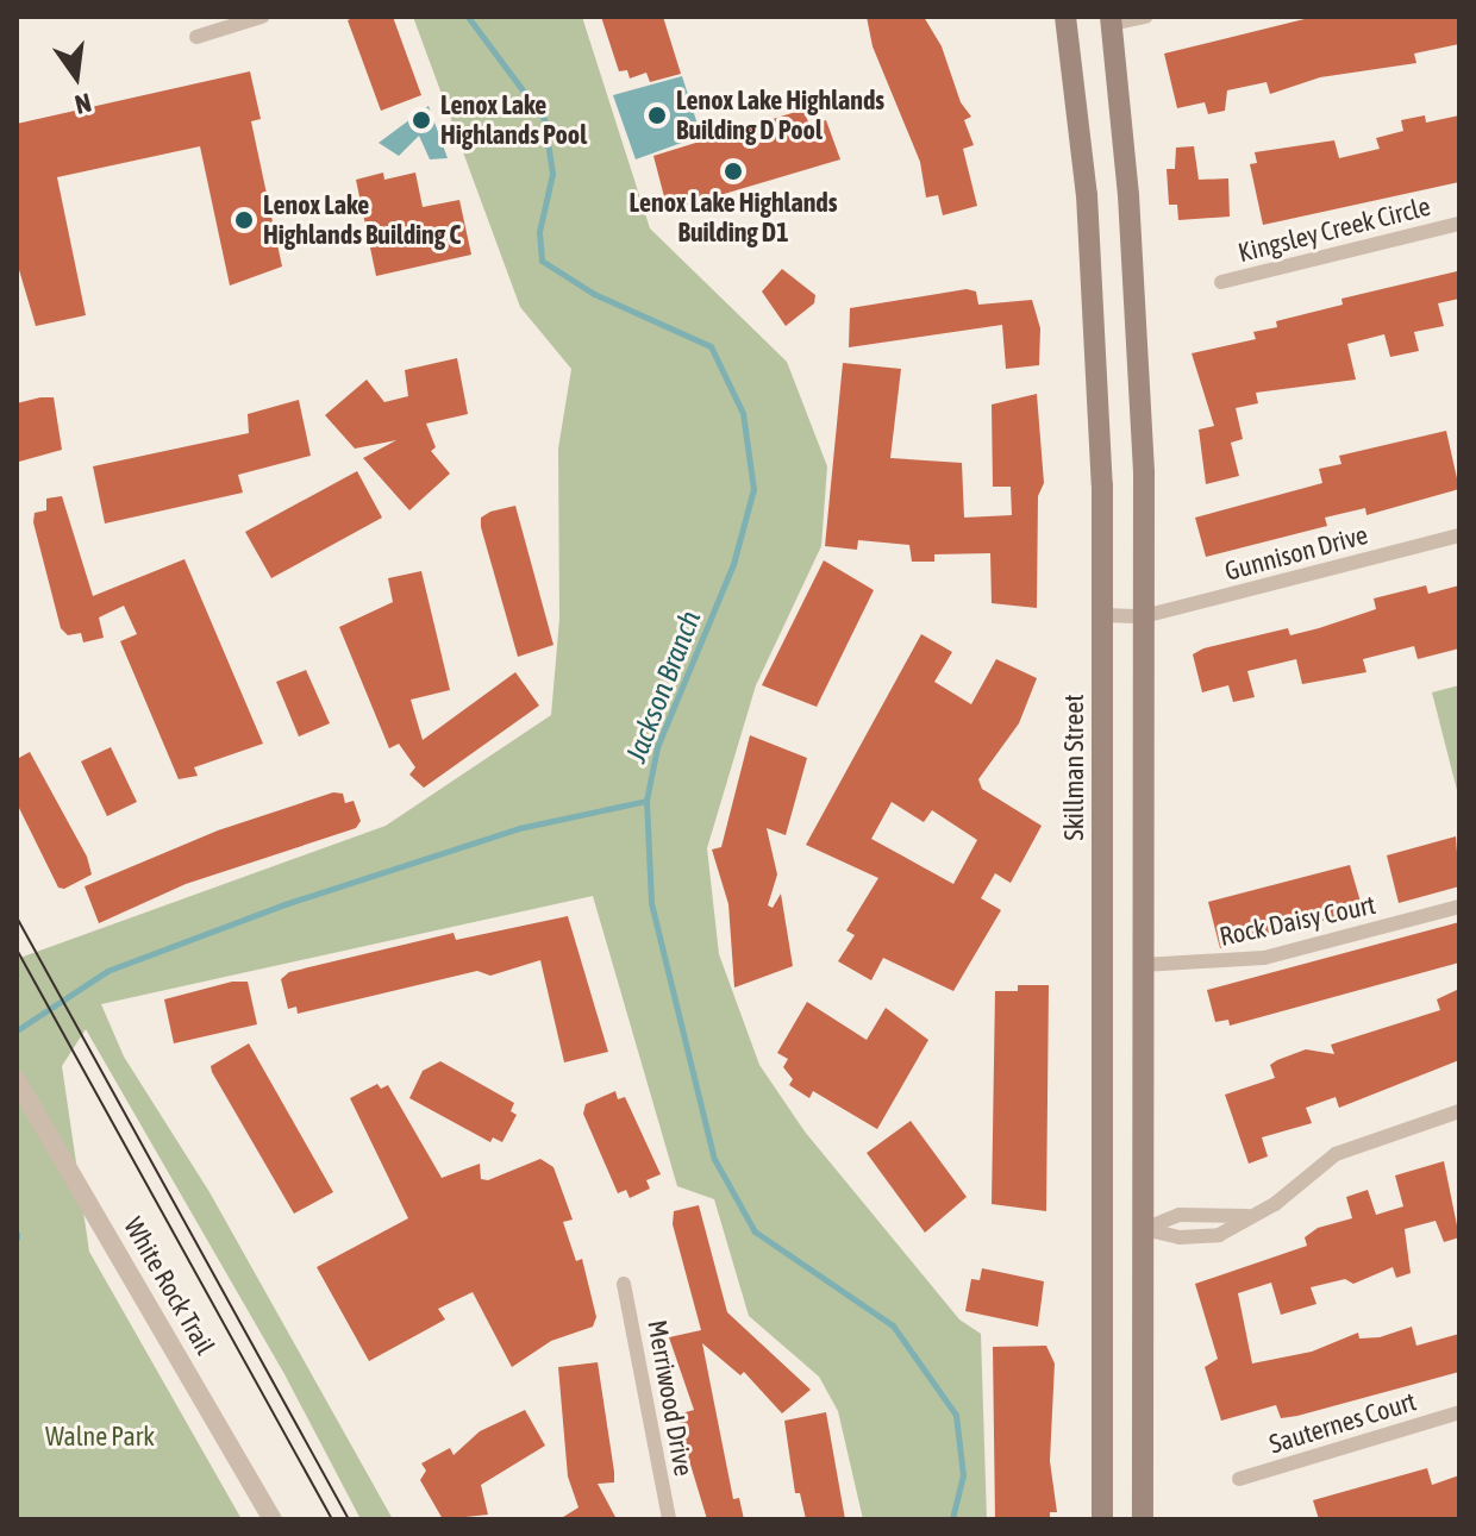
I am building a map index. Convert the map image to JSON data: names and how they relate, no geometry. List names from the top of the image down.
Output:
{
  "streets": {
    "main road": ["Skillman Street"],
    "street": [
      "Kingsley Creek Circle",
      "Gunnison Drive",
      "Rock Daisy Court",
      "White Rock Trail",
      "Merriwood Drive",
      "Sauternes Court"
    ]
  },
  "crossings": [
    ["Gunnison Drive", "Skillman Street"]
  ],
  "water": ["Jackson Branch"],
  "parks": ["Walne Park"],
  "places": [
    "Lenox Lake Highlands Building D Pool",
    "Lenox Lake Highlands Pool",
    "Lenox Lake Highlands Building D1",
    "Lenox Lake Highlands Building C"
  ],
  "north": "bottom"
}
